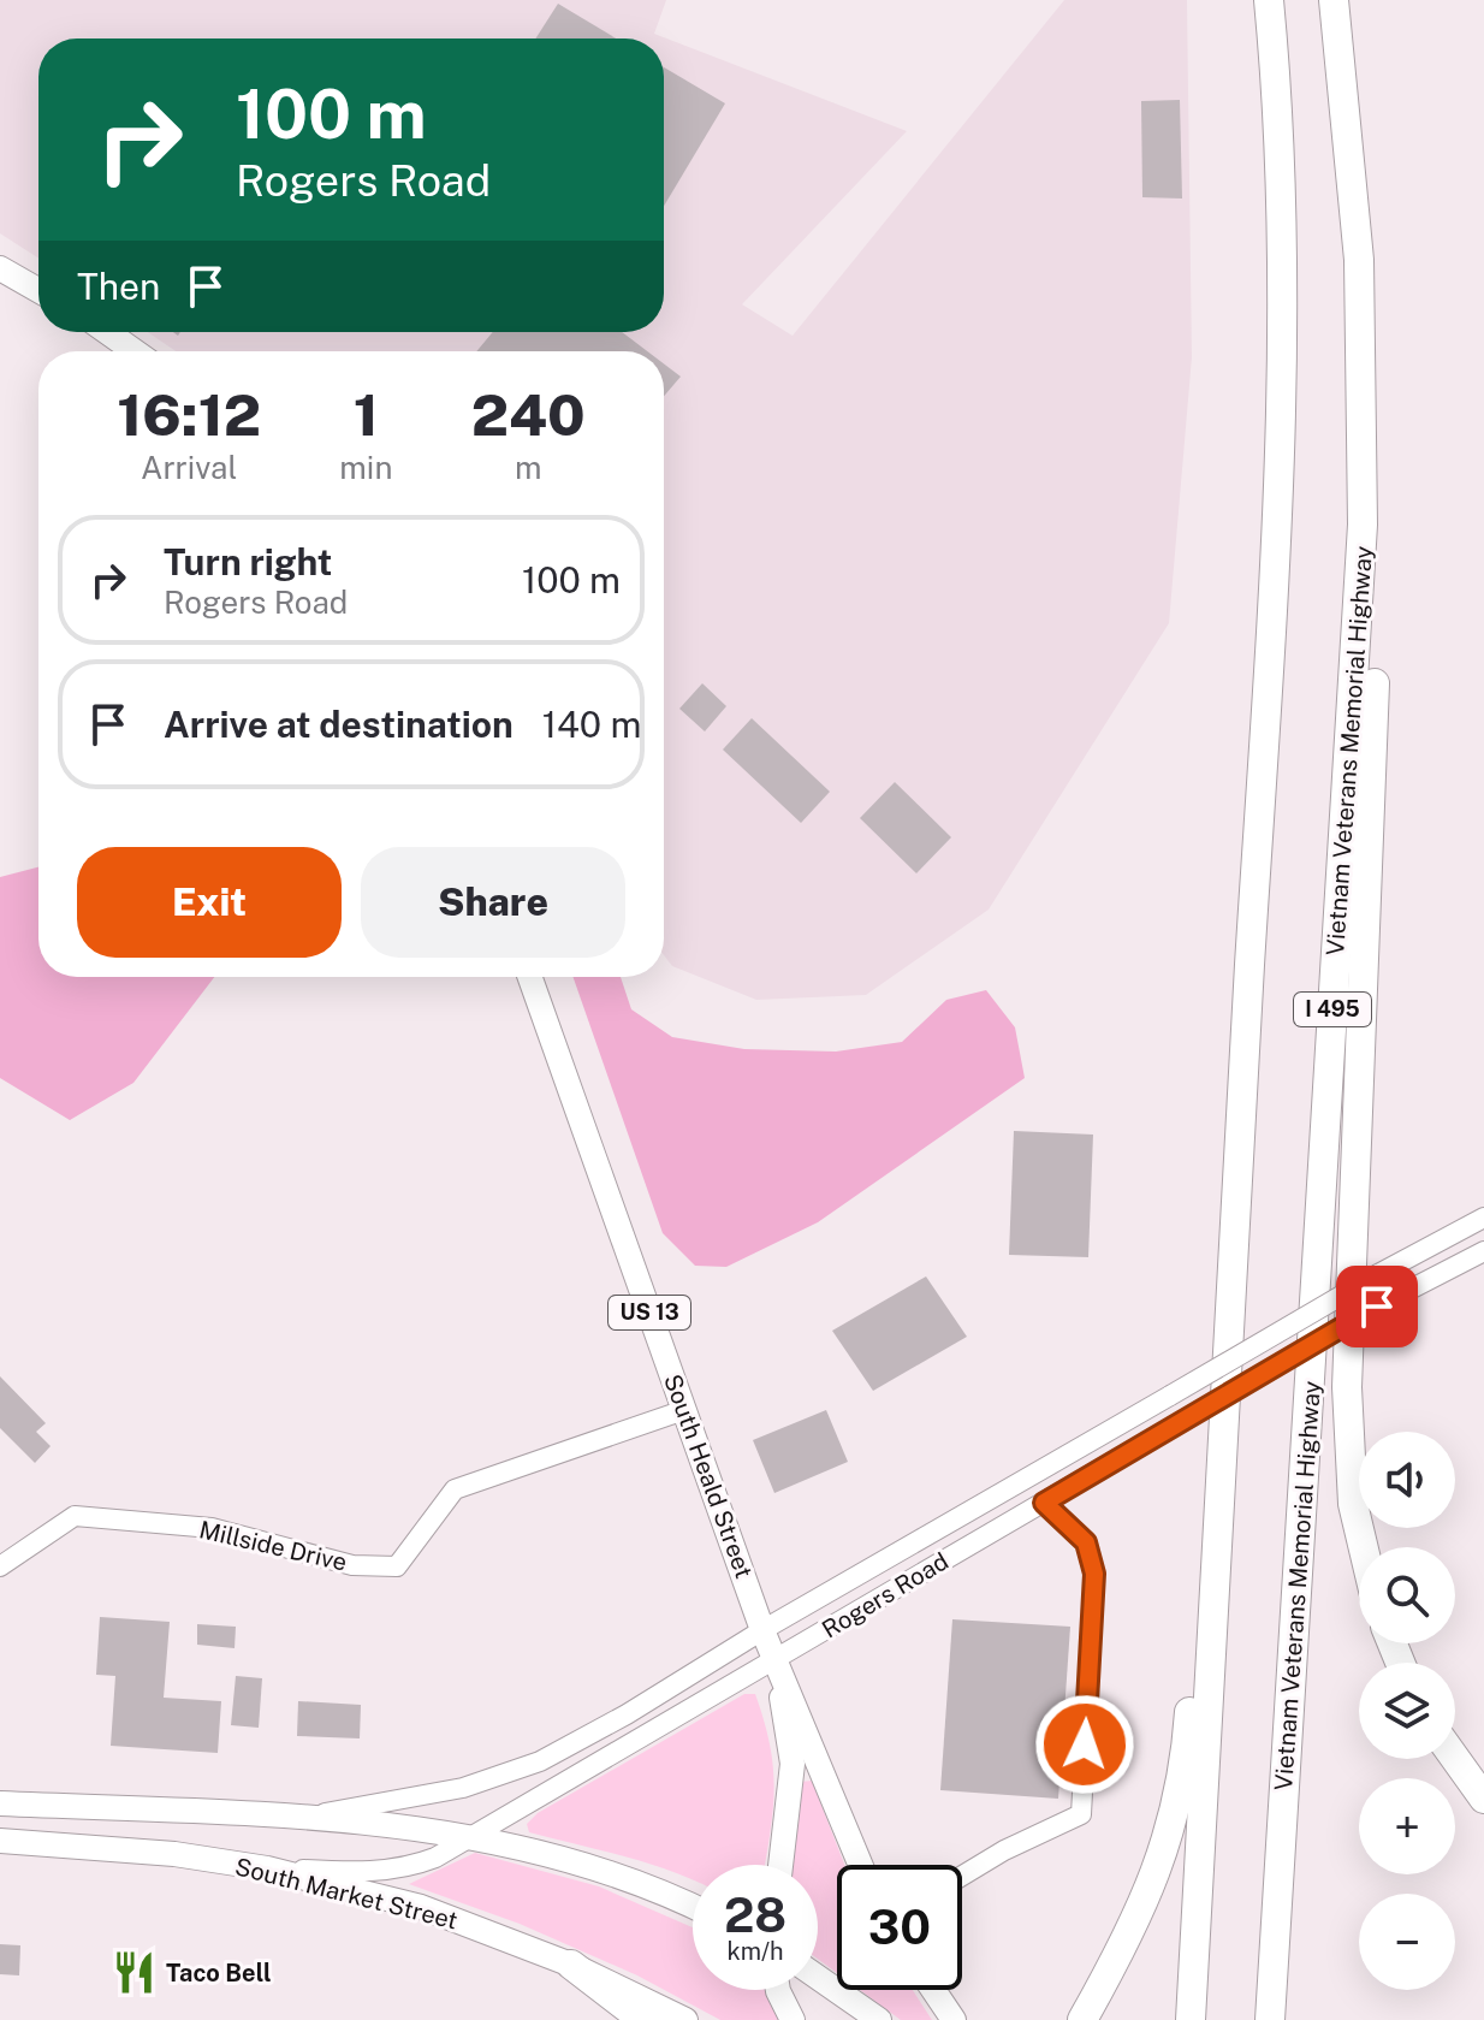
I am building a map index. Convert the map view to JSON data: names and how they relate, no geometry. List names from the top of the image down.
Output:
{
  "streets": {
    "highway": ["Vietnam Veterans Memorial Highway", "I 495"],
    "main road": ["US 13", "South Heald Street", "South Market Street"],
    "street": ["Millside Drive", "Rogers Road"]
  },
  "crossings": [
    ["South Heald Street", "Millside Drive"],
    ["South Heald Street", "Rogers Road"],
    ["Rogers Road", "South Market Street"]
  ],
  "places": {
    "restaurant": ["Taco Bell"]
  },
  "page": {
    "turn": ["100 m", "Rogers Road"],
    "then": "Then",
    "eta": [
      "16:12",
      "Arrival",
      "1",
      "min",
      "240",
      "m"
    ],
    "list": [
      {
        "name": "Turn right",
        "note": "Rogers Road",
        "value": "100 m"
      },
      {
        "name": "Arrive at destination",
        "value": "140 m"
      }
    ],
    "buttons": ["Exit", "Share"],
    "map_buttons": ["+", "−"],
    "speed": "28 km/h",
    "limit": "30"
  }
}
